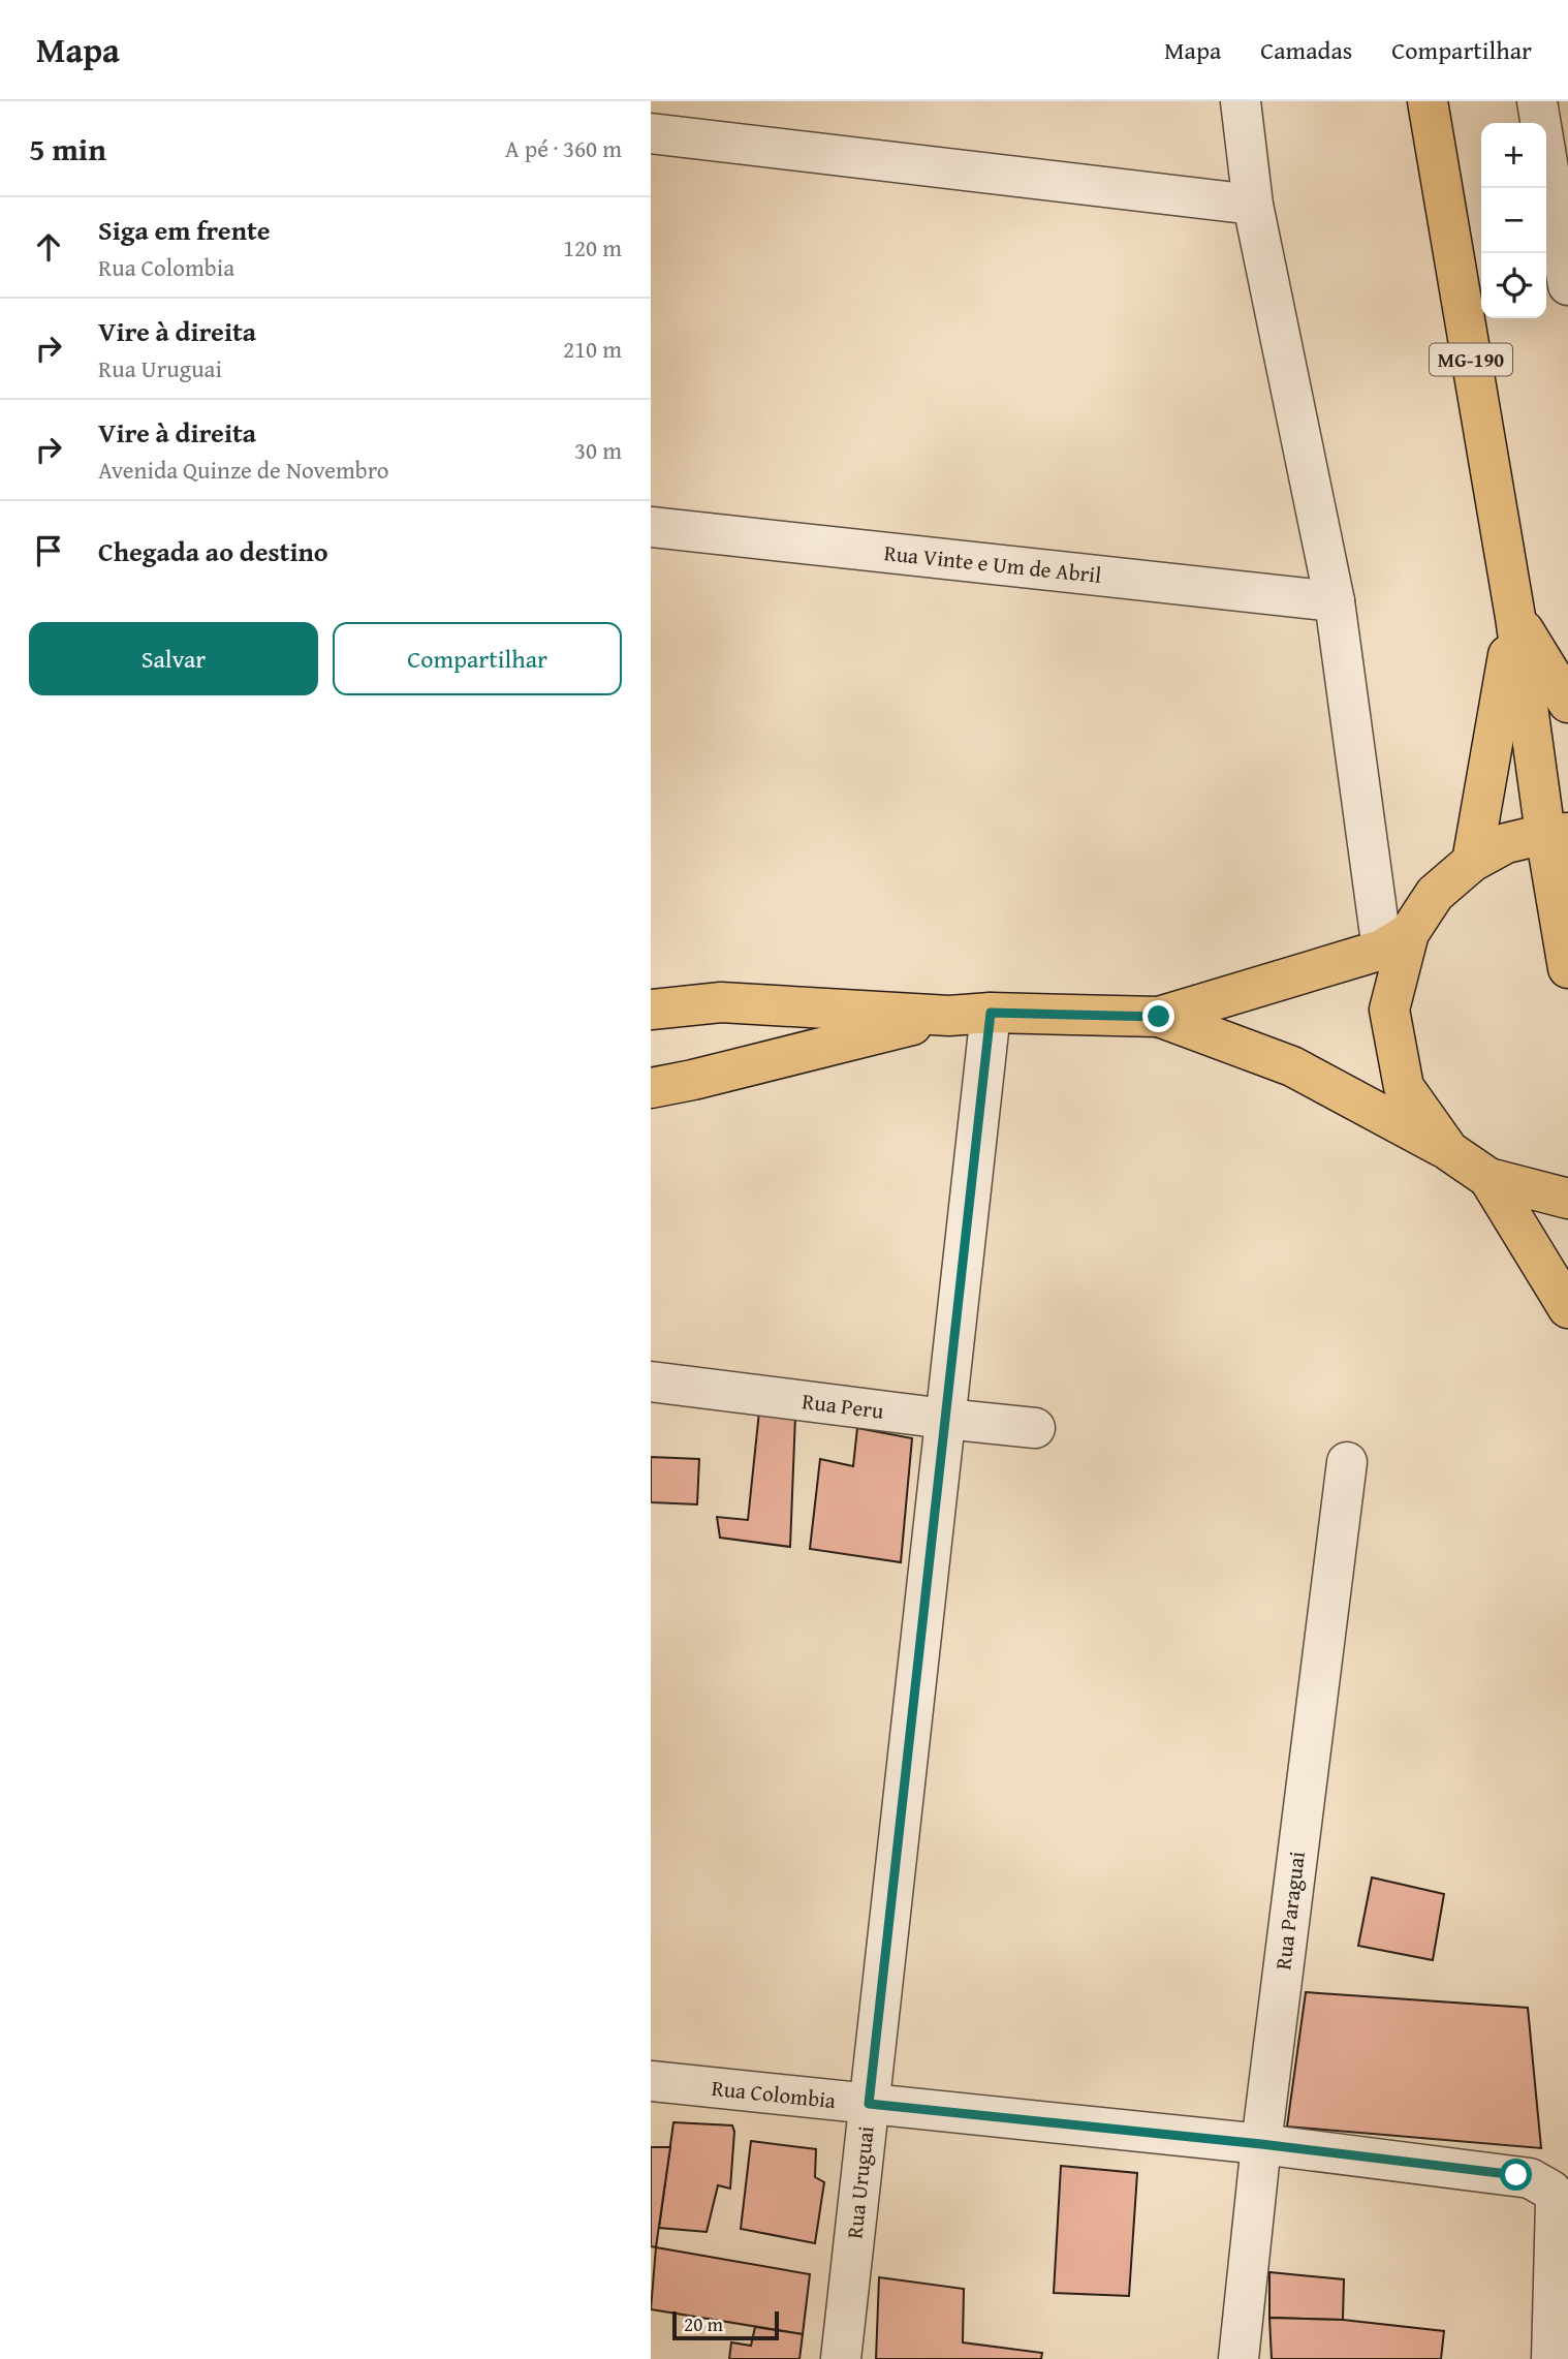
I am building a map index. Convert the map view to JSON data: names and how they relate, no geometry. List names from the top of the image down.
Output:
{
  "streets": {
    "main road": ["MG-190"],
    "street": [
      "Rua Vinte e Um de Abril",
      "Rua Peru",
      "Rua Paraguai",
      "Rua Colombia",
      "Rua Uruguai"
    ]
  },
  "crossings": [
    ["Rua Peru", "Rua Uruguai"],
    ["Rua Paraguai", "Rua Colombia"],
    ["Rua Colombia", "Rua Uruguai"]
  ],
  "scale_bar": "20 m",
  "page": {
    "header": "Mapa",
    "nav": ["Mapa", "Camadas", "Compartilhar"],
    "heading": ["5 min", "A pé · 360 m"],
    "map_buttons": ["+", "−"],
    "list": [
      ["Siga em frente", "Rua Colombia", "120 m"],
      ["Vire à direita", "Rua Uruguai", "210 m"],
      ["Vire à direita", "Avenida Quinze de Novembro", "30 m"],
      "Chegada ao destino"
    ],
    "buttons": ["Salvar", "Compartilhar"],
    "scale": "20 m"
  }
}
